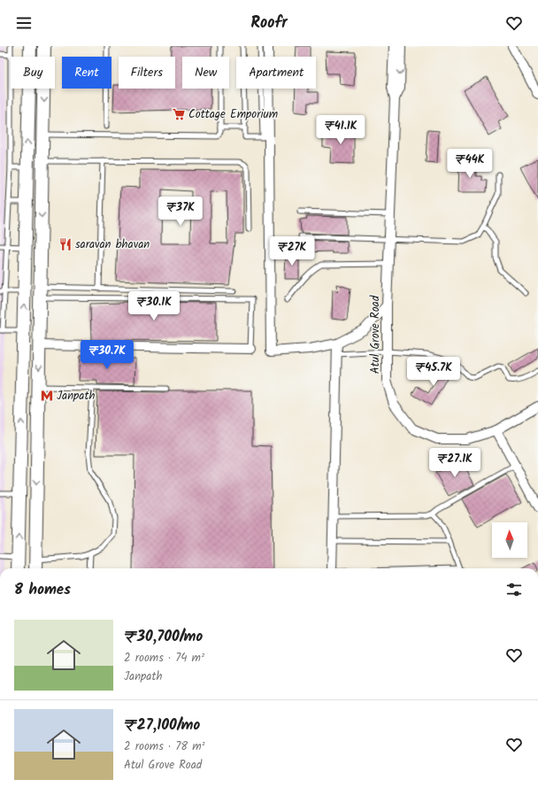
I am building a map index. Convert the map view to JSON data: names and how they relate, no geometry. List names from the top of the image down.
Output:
{
  "streets": {
    "street": ["Atul Grove Road"]
  },
  "places": {
    "supermarket": ["Cottage Emporium"],
    "restaurant": ["saravan bhavan"],
    "metro station": ["Janpath"]
  },
  "north": "top",
  "page": {
    "header": "Roofr",
    "chip": [
      "Buy",
      "Rent",
      "Filters",
      "New",
      "Apartment"
    ],
    "price": [
      "₹41.1K",
      "₹44K",
      "₹37K",
      "₹27K",
      "₹30.1K",
      "₹30.7K",
      "₹45.7K",
      "₹27.1K"
    ],
    "heading": "8 homes",
    "list": [
      {
        "name": "₹30,700/mo",
        "note": "2 rooms · 74 m² · Janpath"
      },
      {
        "name": "₹27,100/mo",
        "note": "2 rooms · 78 m² · Atul Grove Road"
      }
    ]
  }
}
